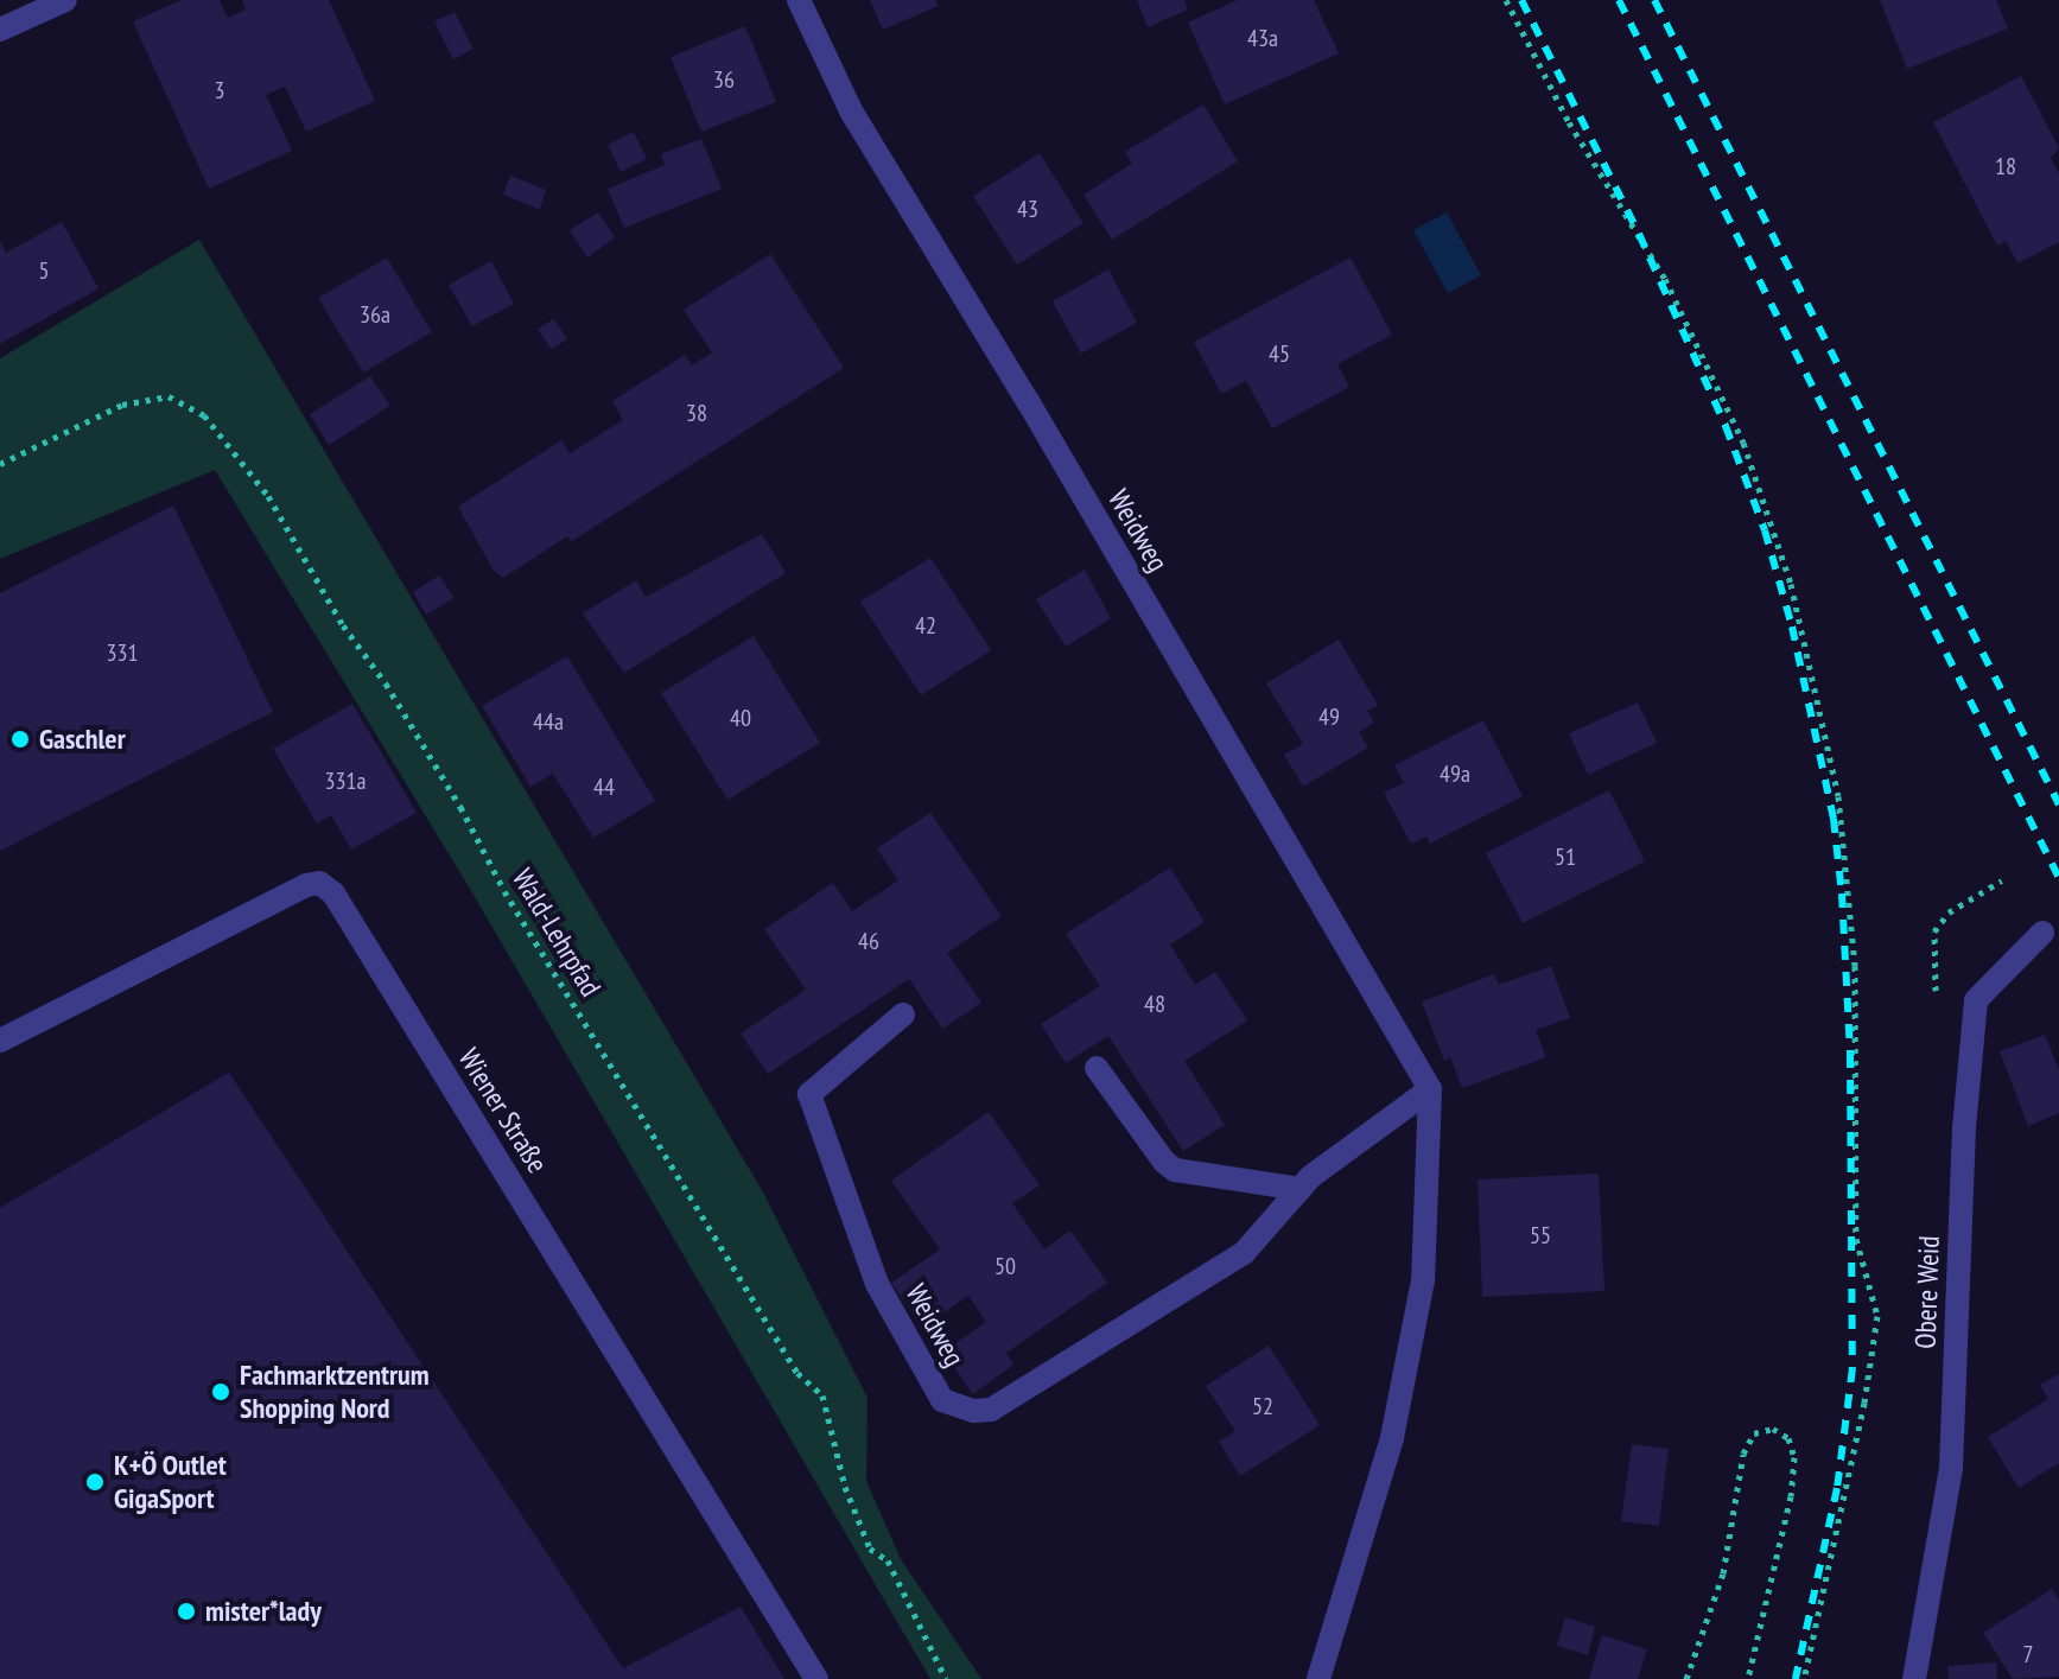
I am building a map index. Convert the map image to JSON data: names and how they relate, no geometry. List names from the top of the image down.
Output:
{
  "streets": {
    "street": ["Weidweg", "Wiener Straße", "Obere Weid"],
    "path": ["Wald-Lehrpfad"]
  },
  "places": [
    "Gaschler",
    "Fachmarktzentrum Shopping Nord",
    "K+Ö Outlet GigaSport",
    "mister*lady"
  ],
  "house_numbers": [
    "43a",
    "36",
    "3",
    "18",
    "43",
    "5",
    "36a",
    "45",
    "38",
    "42",
    "331",
    "49",
    "40",
    "44a",
    "49a",
    "331a",
    "44",
    "51",
    "46",
    "48",
    "55",
    "50",
    "52",
    "7"
  ]
}
